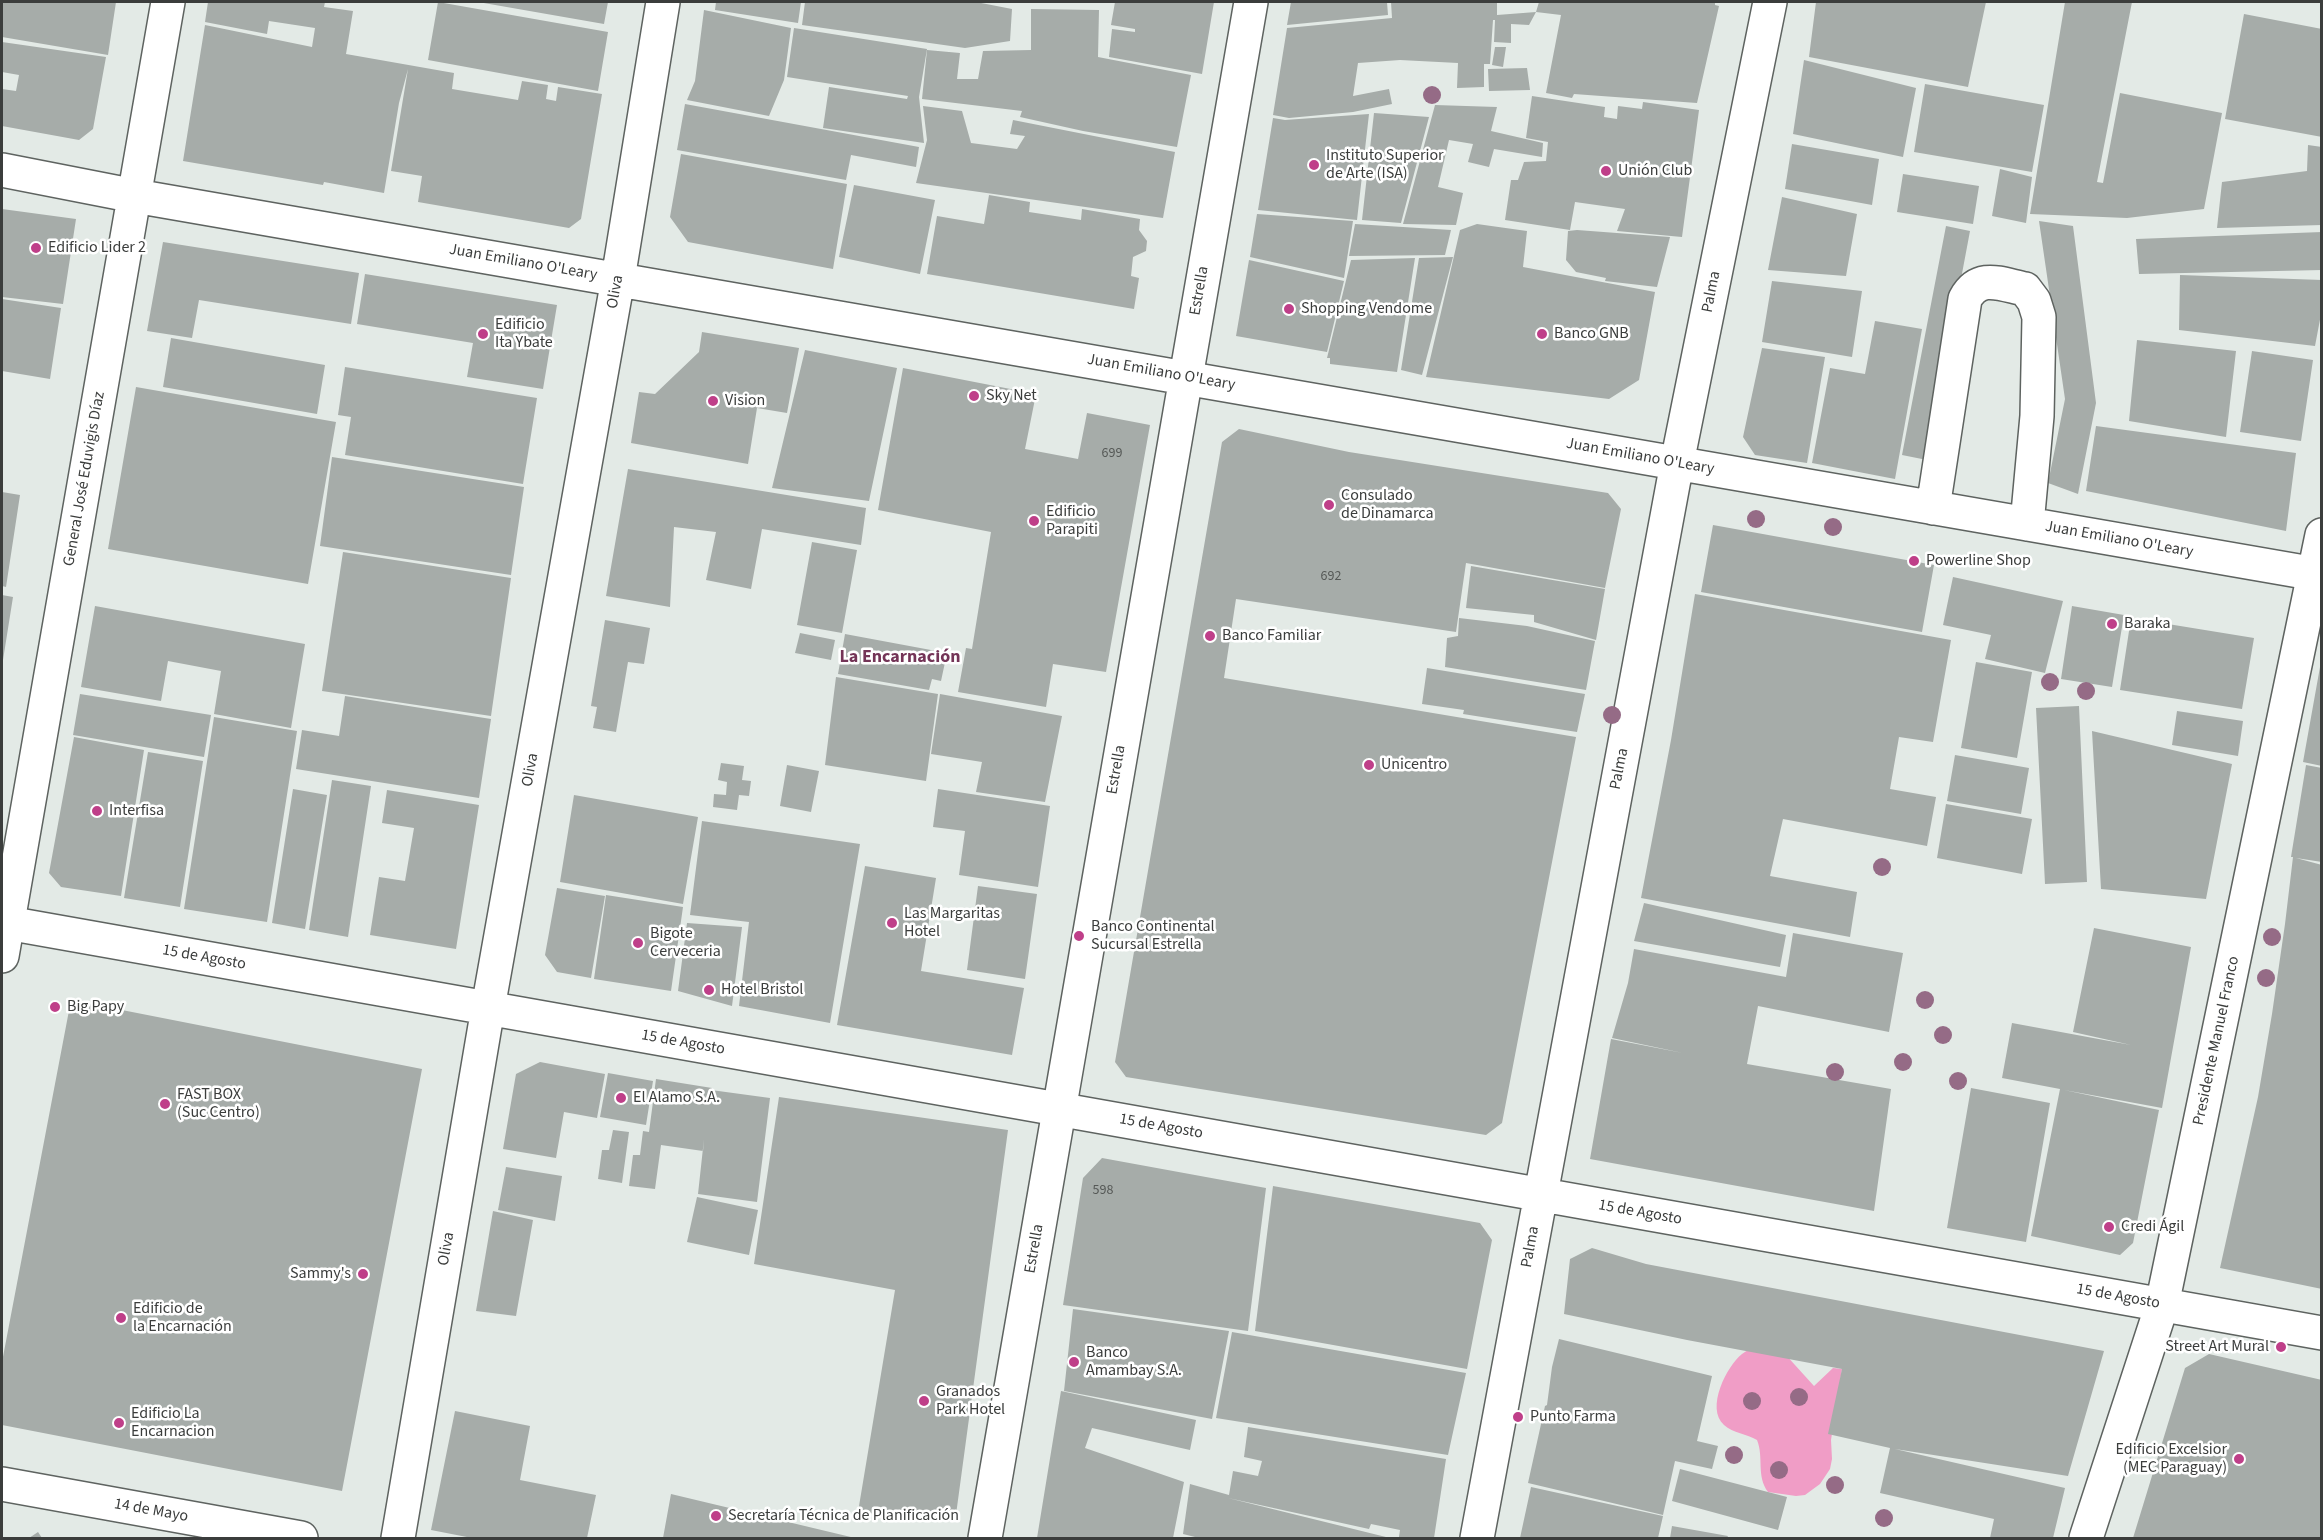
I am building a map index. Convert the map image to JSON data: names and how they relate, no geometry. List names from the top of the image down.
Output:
{
  "streets": {
    "street": [
      "Juan Emiliano O'Leary",
      "Estrella",
      "Oliva",
      "Palma",
      "General José Eduvigis Díaz",
      "15 de Agosto",
      "Presidente Manuel Franco",
      "14 de Mayo"
    ]
  },
  "crossings": [
    ["Juan Emiliano O'Leary", "Estrella"],
    ["Juan Emiliano O'Leary", "Oliva"],
    ["Juan Emiliano O'Leary", "Palma"],
    ["Juan Emiliano O'Leary", "General José Eduvigis Díaz"],
    ["Juan Emiliano O'Leary", "Presidente Manuel Franco"],
    ["Estrella", "15 de Agosto"],
    ["Oliva", "15 de Agosto"],
    ["Palma", "15 de Agosto"],
    ["General José Eduvigis Díaz", "15 de Agosto"],
    ["15 de Agosto", "Presidente Manuel Franco"]
  ],
  "districts": ["La Encarnación"],
  "places": [
    "Instituto Superior de Arte (ISA)",
    "Unión Club",
    "Edificio Lider 2",
    "Shopping Vendome",
    "Edificio Ita Ybate",
    "Banco GNB",
    "Sky Net",
    "Vision",
    "Consulado de Dinamarca",
    "Edificio Parapiti",
    "Powerline Shop",
    "Baraka",
    "Banco Familiar",
    "Unicentro",
    "Interfisa",
    "Las Margaritas Hotel",
    "Banco Continental Sucursal Estrella",
    "Bigote Cerveceria",
    "Hotel Bristol",
    "Big Papy",
    "El Alamo S.A.",
    "FAST BOX (Suc Centro)",
    "Credi Ágil",
    "Sammy's",
    "Edificio de la Encarnación",
    "Street Art Mural",
    "Banco Amambay S.A.",
    "Granados Park Hotel",
    "Punto Farma",
    "Edificio La Encarnacion",
    "Edificio Excelsior (MEC Paraguay)",
    "Secretaría Técnica de Planificación"
  ],
  "house_numbers": ["699", "692", "598"]
}
